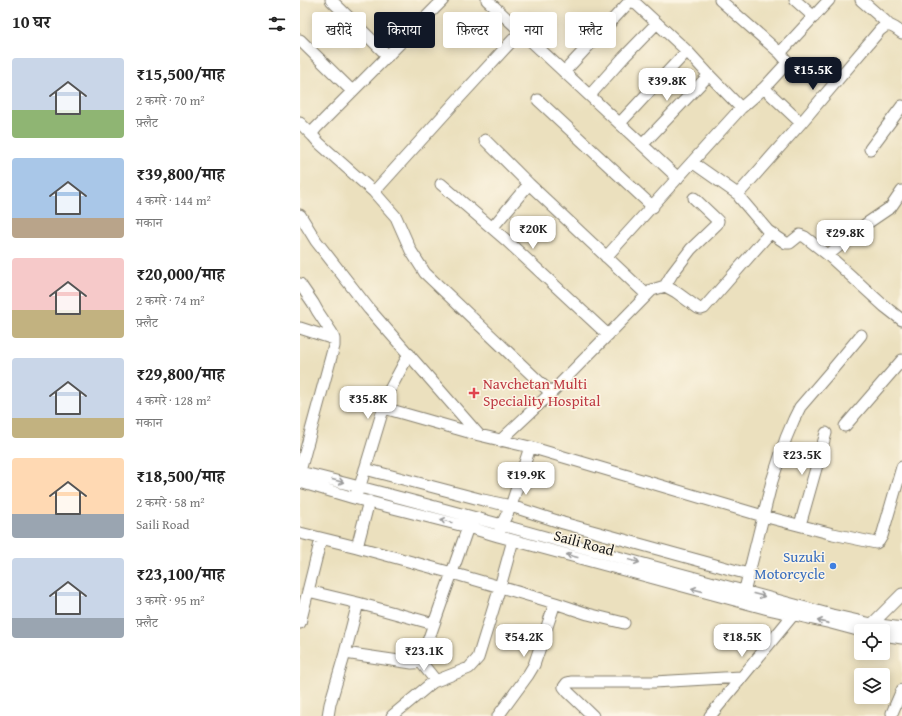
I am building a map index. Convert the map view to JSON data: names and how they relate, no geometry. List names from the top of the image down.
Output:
{
  "streets": {
    "street": ["Saili Road"]
  },
  "places": {
    "health": ["Navchetan Multi Speciality Hospital"],
    "other": ["Suzuki Motorcycle"]
  },
  "page": {
    "heading": "10 घर",
    "chip": [
      "खरीदें",
      "किराया",
      "फ़िल्टर",
      "नया",
      "फ़्लैट"
    ],
    "list": [
      {
        "name": "₹15,500/माह",
        "note": "2 कमरे · 70 m² · फ़्लैट"
      },
      {
        "name": "₹39,800/माह",
        "note": "4 कमरे · 144 m² · मकान"
      },
      {
        "name": "₹20,000/माह",
        "note": "2 कमरे · 74 m² · फ़्लैट"
      },
      {
        "name": "₹29,800/माह",
        "note": "4 कमरे · 128 m² · मकान"
      },
      {
        "name": "₹18,500/माह",
        "note": "2 कमरे · 58 m² · Saili Road"
      },
      {
        "name": "₹23,100/माह",
        "note": "3 कमरे · 95 m² · फ़्लैट"
      }
    ],
    "price": [
      "₹15.5K",
      "₹39.8K",
      "₹20K",
      "₹29.8K",
      "₹35.8K",
      "₹23.5K",
      "₹19.9K",
      "₹54.2K",
      "₹18.5K",
      "₹23.1K"
    ]
  }
}
